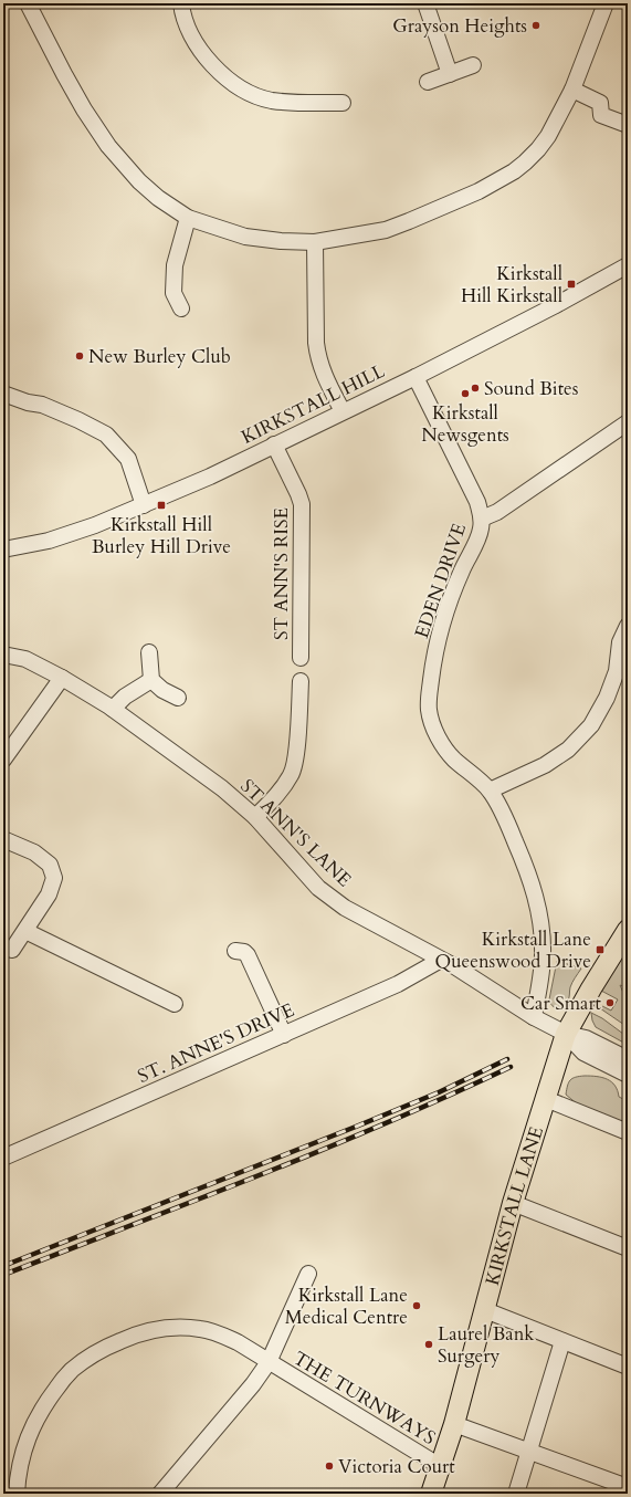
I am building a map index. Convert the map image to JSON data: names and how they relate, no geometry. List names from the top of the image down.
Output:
{
  "streets": {
    "main road": ["KIRKSTALL LANE"],
    "street": [
      "KIRKSTALL HILL",
      "ST ANN'S RISE",
      "EDEN DRIVE",
      "ST ANN'S LANE",
      "ST. ANNE'S DRIVE",
      "THE TURNWAYS"
    ]
  },
  "crossings": [
    ["KIRKSTALL HILL", "ST ANN'S RISE"],
    ["KIRKSTALL HILL", "EDEN DRIVE"],
    ["EDEN DRIVE", "ST ANN'S LANE"],
    ["ST ANN'S LANE", "ST. ANNE'S DRIVE"],
    ["ST ANN'S LANE", "KIRKSTALL LANE"],
    ["KIRKSTALL LANE", "THE TURNWAYS"]
  ],
  "places": {
    "other": [
      "Grayson Heights",
      "New Burley Club",
      "Sound Bites",
      "Kirkstall Newsgents",
      "Car Smart",
      "Kirkstall Lane Medical Centre",
      "Laurel Bank Surgery",
      "Victoria Court"
    ],
    "transit": ["Kirkstall Hill Kirkstall", "Kirkstall Hill Burley Hill Drive", "Kirkstall Lane Queenswood Drive"]
  }
}
